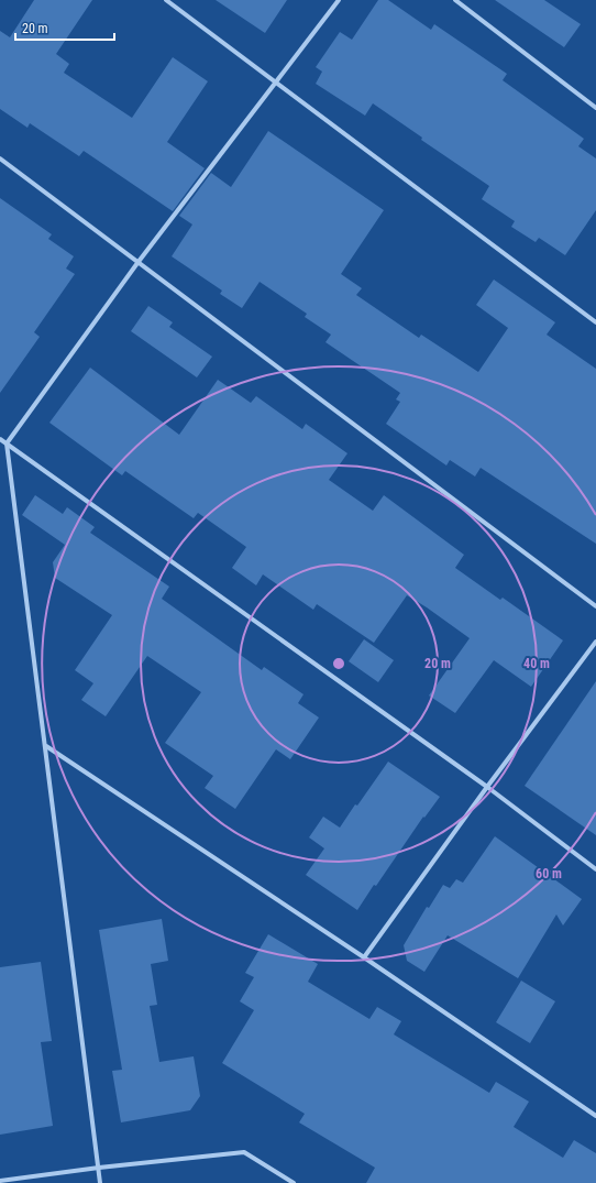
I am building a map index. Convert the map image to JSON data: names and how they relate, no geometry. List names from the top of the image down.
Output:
{
  "scale_bar": "20 m",
  "rings": ["20 m", "40 m", "60 m"]
}
